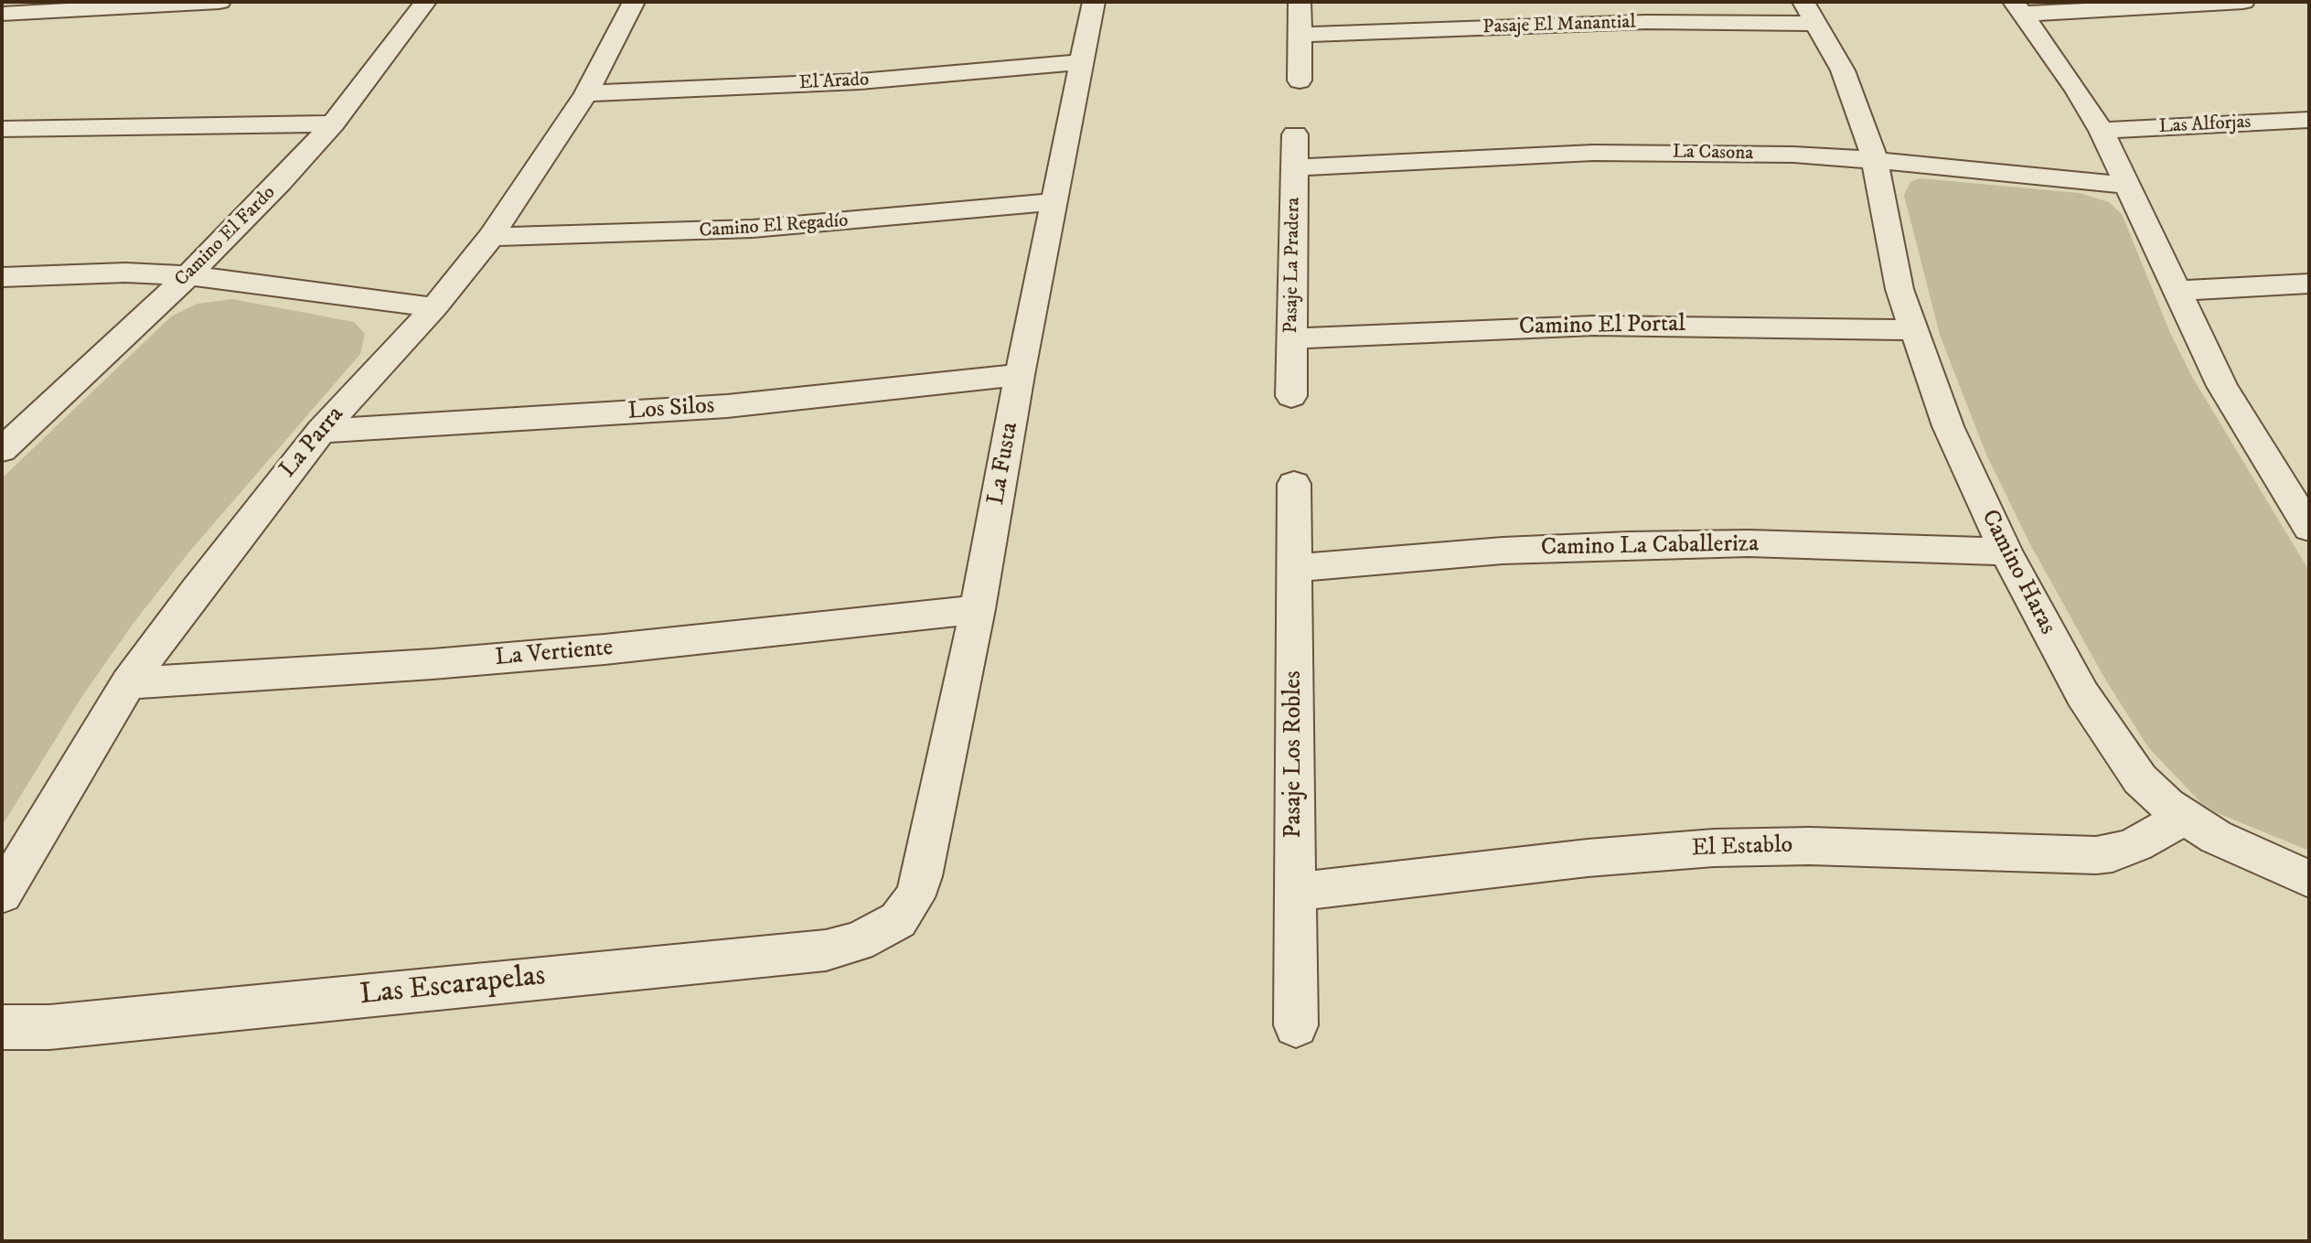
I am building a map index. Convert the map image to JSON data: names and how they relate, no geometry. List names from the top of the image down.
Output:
{
  "streets": {
    "street": [
      "Pasaje El Manantial",
      "El Arado",
      "Las Alforjas",
      "La Casona",
      "Camino El Regadío",
      "Camino El Fardo",
      "Pasaje La Pradera",
      "Camino El Portal",
      "Los Silos",
      "La Parra",
      "La Fusta",
      "Camino La Caballeriza",
      "Camino Haras",
      "La Vertiente",
      "Pasaje Los Robles",
      "El Establo",
      "Las Escarapelas"
    ]
  },
  "crossings": [
    ["Pasaje El Manantial", "Camino Haras"],
    ["El Arado", "La Parra"],
    ["El Arado", "La Fusta"],
    ["La Casona", "Pasaje La Pradera"],
    ["La Casona", "Camino Haras"],
    ["Camino El Regadío", "La Parra"],
    ["Camino El Regadío", "La Fusta"],
    ["Pasaje La Pradera", "Camino El Portal"],
    ["Camino El Portal", "Camino Haras"],
    ["Los Silos", "La Parra"],
    ["Los Silos", "La Fusta"],
    ["La Parra", "La Vertiente"],
    ["La Fusta", "La Vertiente"],
    ["La Fusta", "Las Escarapelas"],
    ["Camino La Caballeriza", "Camino Haras"],
    ["Camino La Caballeriza", "Pasaje Los Robles"],
    ["Camino Haras", "El Establo"],
    ["Pasaje Los Robles", "El Establo"]
  ]
}
